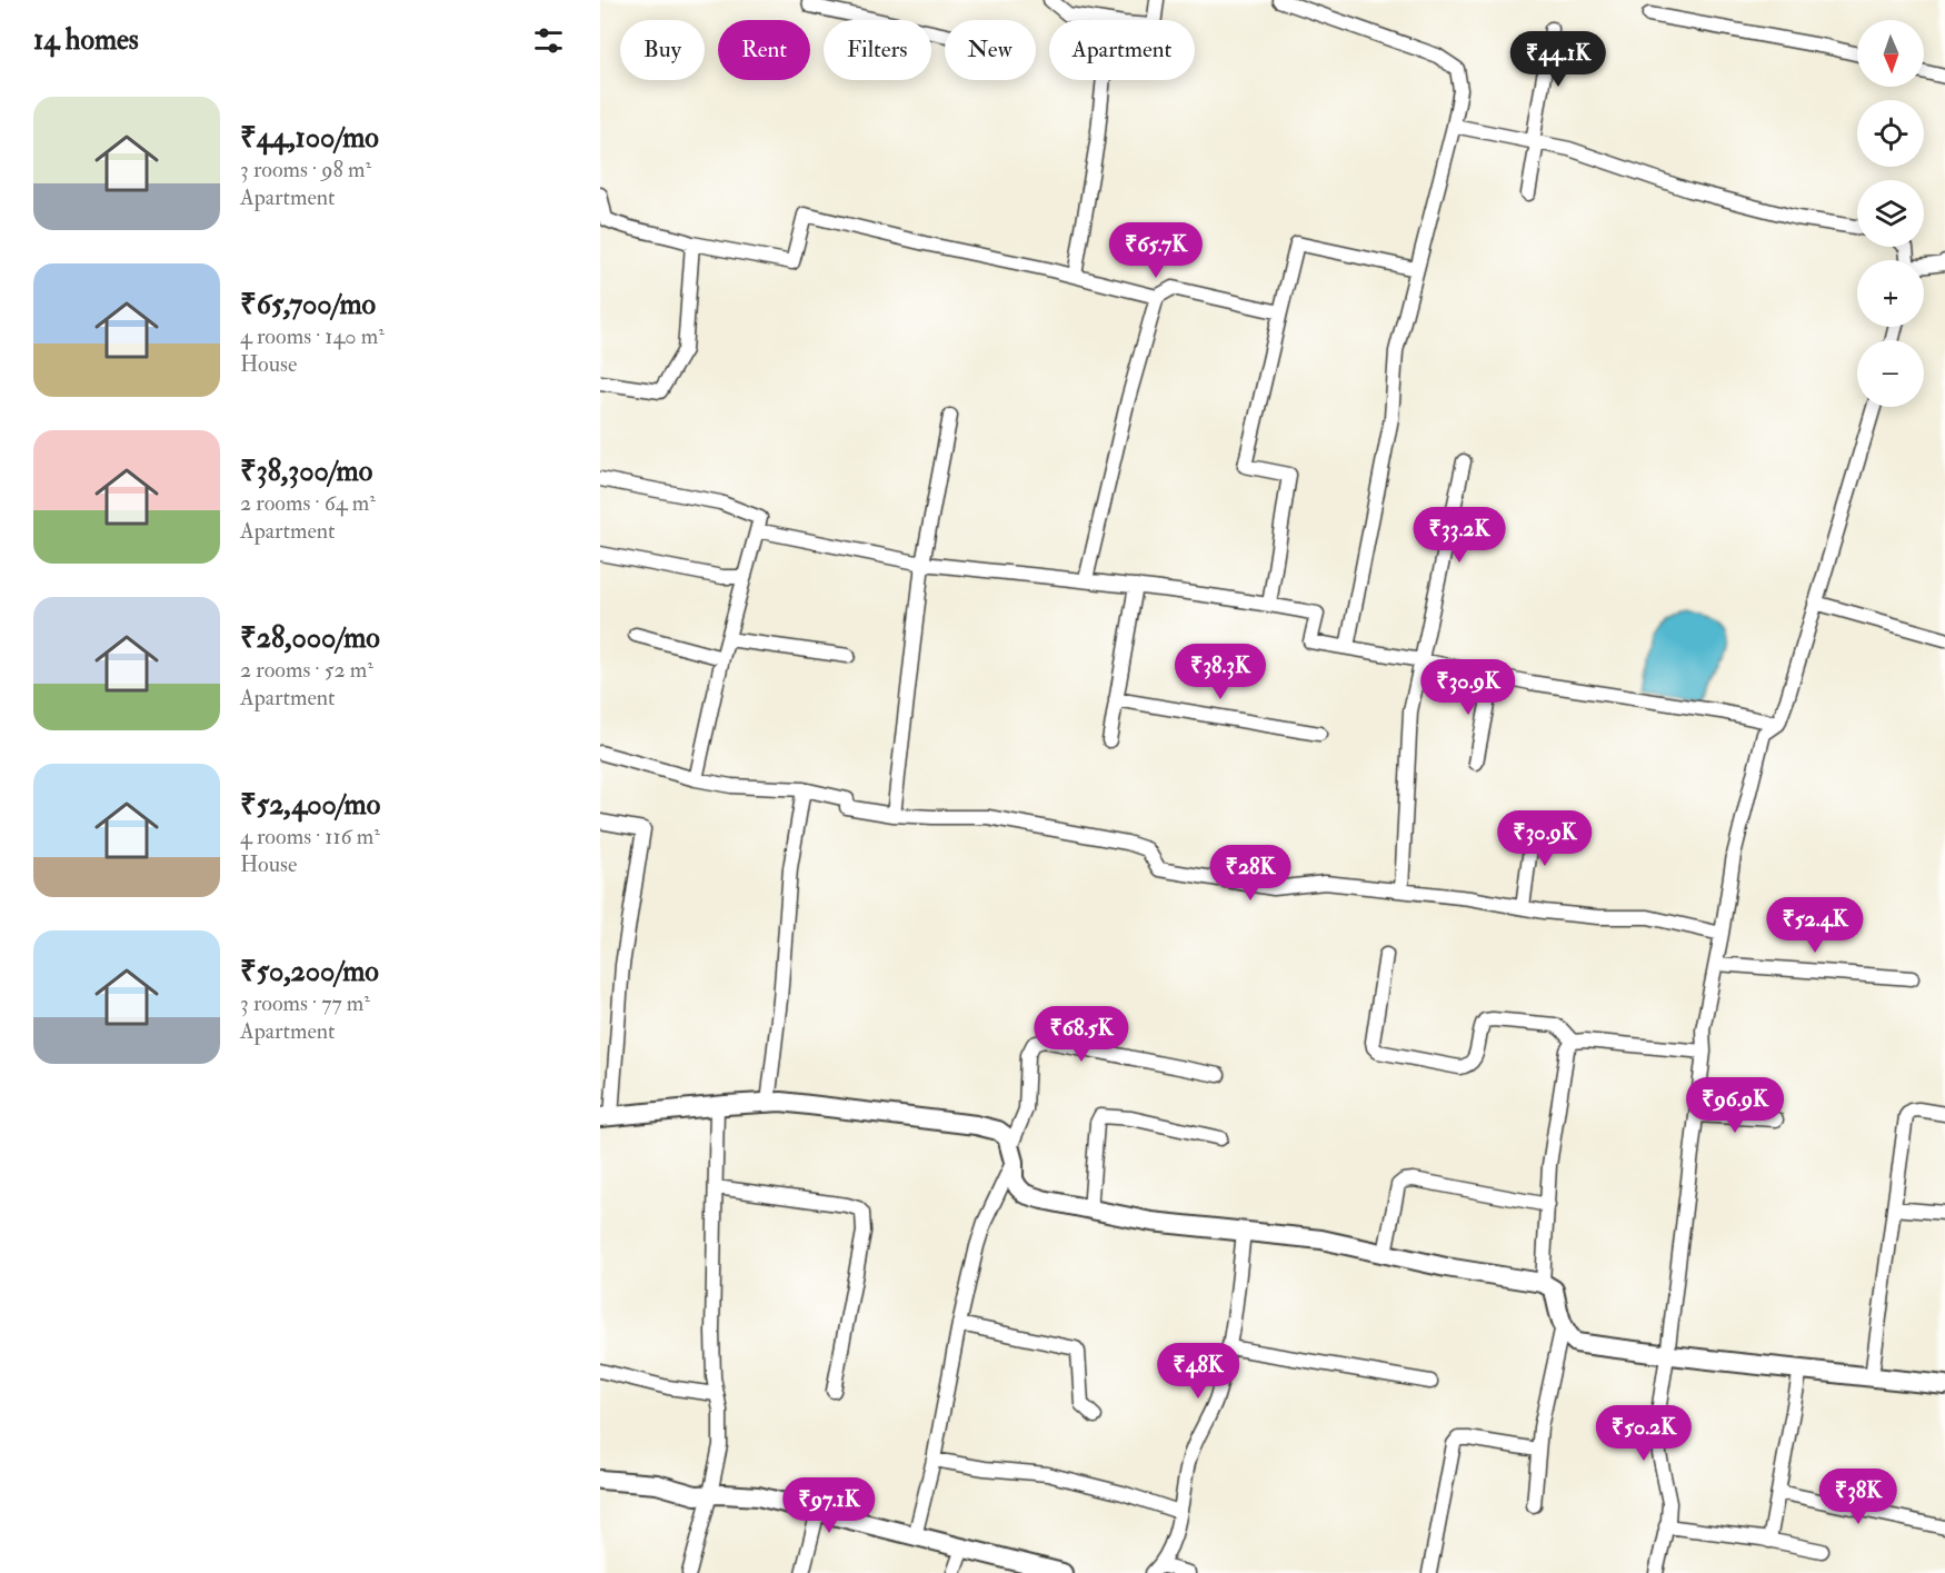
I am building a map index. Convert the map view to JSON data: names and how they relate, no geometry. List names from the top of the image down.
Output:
{
  "north": "bottom",
  "page": {
    "heading": "14 homes",
    "map_buttons": ["+", "−"],
    "chip": [
      "Buy",
      "Rent",
      "Filters",
      "New",
      "Apartment"
    ],
    "price": [
      "₹44.1K",
      "₹65.7K",
      "₹33.2K",
      "₹38.3K",
      "₹30.9K",
      "₹30.9K",
      "₹28K",
      "₹52.4K",
      "₹68.5K",
      "₹96.9K",
      "₹48K",
      "₹50.2K",
      "₹38K",
      "₹97.1K"
    ],
    "list": [
      {
        "name": "₹44,100/mo",
        "note": "3 rooms · 98 m² · Apartment"
      },
      {
        "name": "₹65,700/mo",
        "note": "4 rooms · 140 m² · House"
      },
      {
        "name": "₹38,300/mo",
        "note": "2 rooms · 64 m² · Apartment"
      },
      {
        "name": "₹28,000/mo",
        "note": "2 rooms · 52 m² · Apartment"
      },
      {
        "name": "₹52,400/mo",
        "note": "4 rooms · 116 m² · House"
      },
      {
        "name": "₹50,200/mo",
        "note": "3 rooms · 77 m² · Apartment"
      }
    ]
  }
}
